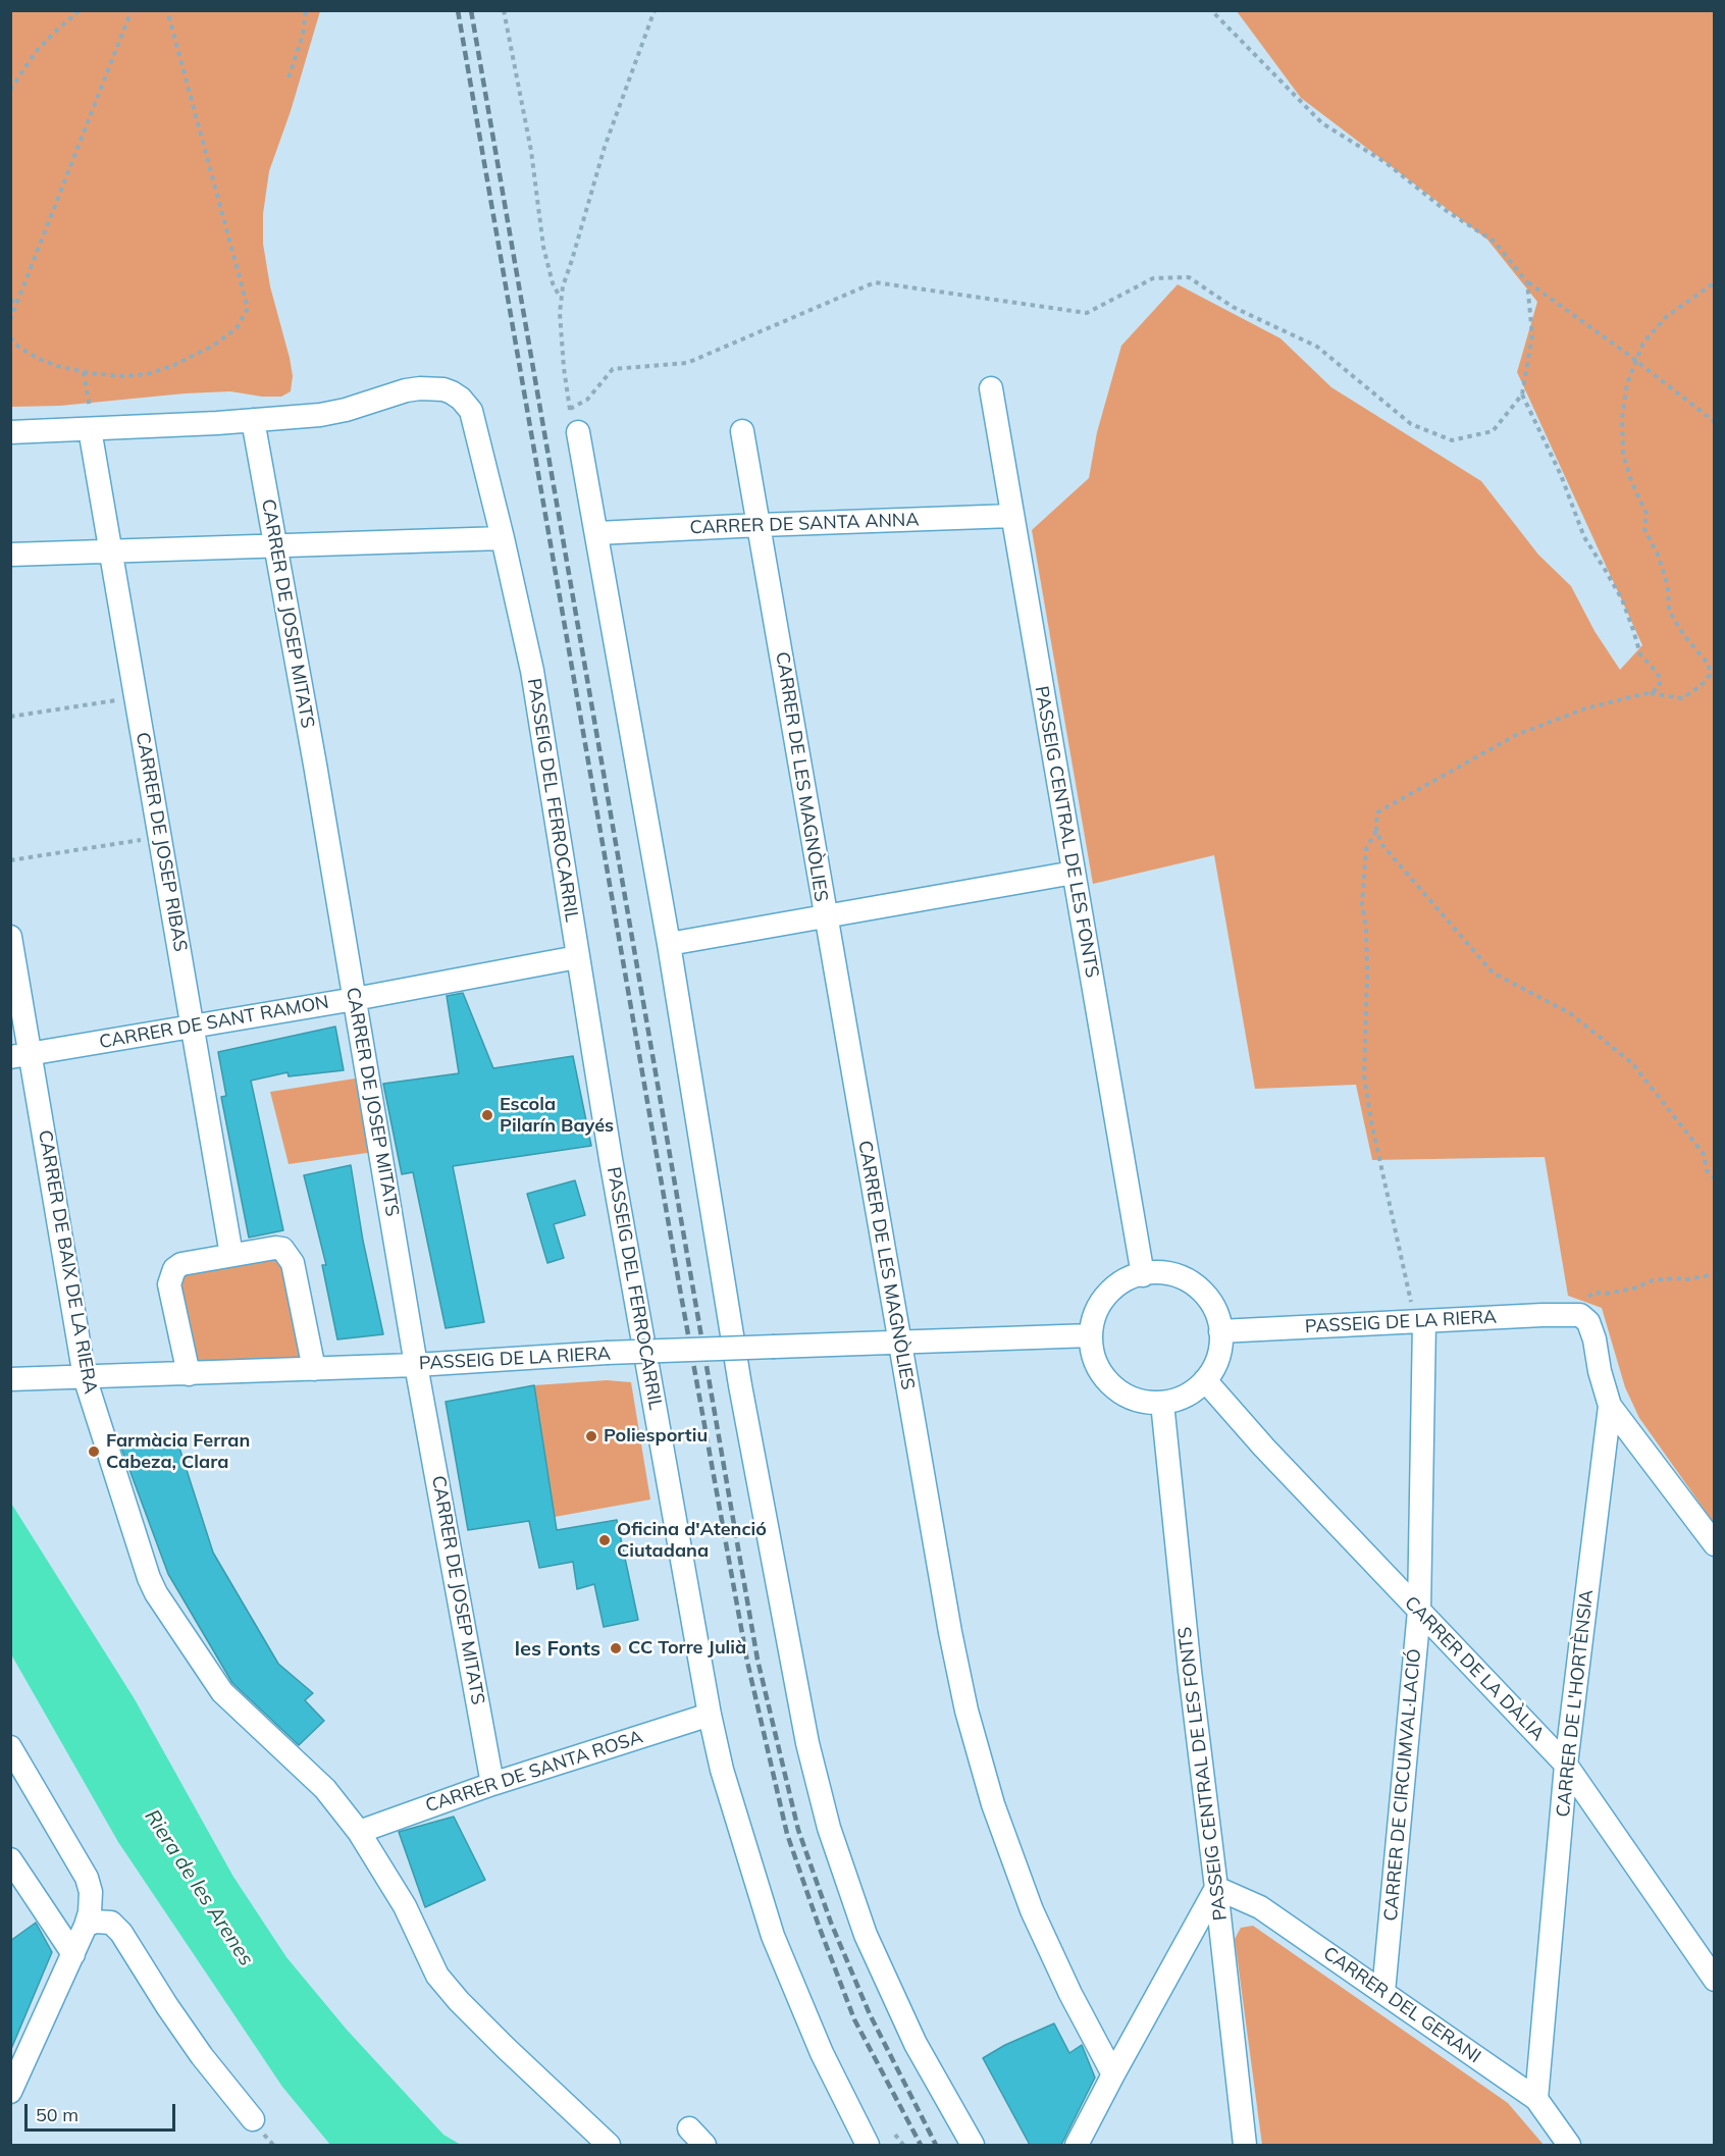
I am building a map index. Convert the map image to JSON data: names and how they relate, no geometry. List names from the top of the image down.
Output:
{
  "streets": {
    "street": [
      "CARRER DE SANTA ANNA",
      "CARRER DE JOSEP MITATS",
      "CARRER DE LES MAGNÒLIES",
      "PASSEIG DEL FERROCARRIL",
      "PASSEIG CENTRAL DE LES FONTS",
      "CARRER DE JOSEP RIBAS",
      "CARRER DE SANT RAMON",
      "CARRER DE BAIX DE LA RIERA",
      "PASSEIG DE LA RIERA",
      "CARRER DE LA DÀLIA",
      "CARRER DE L'HORTÈNSIA",
      "CARRER DE SANTA ROSA",
      "CARRER DE CIRCUMVAL·LACIÓ",
      "CARRER DEL GERANI"
    ]
  },
  "crossings": [
    ["CARRER DE SANTA ANNA", "CARRER DE LES MAGNÒLIES"],
    ["CARRER DE SANTA ANNA", "PASSEIG CENTRAL DE LES FONTS"],
    ["CARRER DE JOSEP MITATS", "PASSEIG DEL FERROCARRIL"],
    ["CARRER DE JOSEP MITATS", "CARRER DE SANT RAMON"],
    ["CARRER DE JOSEP MITATS", "PASSEIG DE LA RIERA"],
    ["CARRER DE JOSEP MITATS", "CARRER DE SANTA ROSA"],
    ["CARRER DE LES MAGNÒLIES", "PASSEIG DE LA RIERA"],
    ["PASSEIG DEL FERROCARRIL", "CARRER DE SANT RAMON"],
    ["PASSEIG DEL FERROCARRIL", "CARRER DE SANTA ROSA"],
    ["PASSEIG CENTRAL DE LES FONTS", "PASSEIG DE LA RIERA"],
    ["PASSEIG CENTRAL DE LES FONTS", "CARRER DE LA DÀLIA"],
    ["PASSEIG CENTRAL DE LES FONTS", "CARRER DEL GERANI"],
    ["CARRER DE JOSEP RIBAS", "CARRER DE SANT RAMON"],
    ["CARRER DE SANT RAMON", "CARRER DE BAIX DE LA RIERA"],
    ["CARRER DE BAIX DE LA RIERA", "PASSEIG DE LA RIERA"],
    ["CARRER DE BAIX DE LA RIERA", "CARRER DE SANTA ROSA"],
    ["PASSEIG DE LA RIERA", "CARRER DE LA DÀLIA"],
    ["PASSEIG DE LA RIERA", "CARRER DE L'HORTÈNSIA"],
    ["PASSEIG DE LA RIERA", "CARRER DE CIRCUMVAL·LACIÓ"],
    ["CARRER DE LA DÀLIA", "CARRER DE L'HORTÈNSIA"],
    ["CARRER DE LA DÀLIA", "CARRER DE CIRCUMVAL·LACIÓ"],
    ["CARRER DE L'HORTÈNSIA", "CARRER DEL GERANI"],
    ["CARRER DE CIRCUMVAL·LACIÓ", "CARRER DEL GERANI"]
  ],
  "districts": ["les Fonts"],
  "water": ["Riera de les Arenes"],
  "places": [
    "Escola Pilarín Bayés",
    "Poliesportiu",
    "Farmàcia Ferran Cabeza, Clara",
    "Oficina d'Atenció Ciutadana",
    "CC Torre Julià"
  ],
  "scale_bar": "50 m"
}
